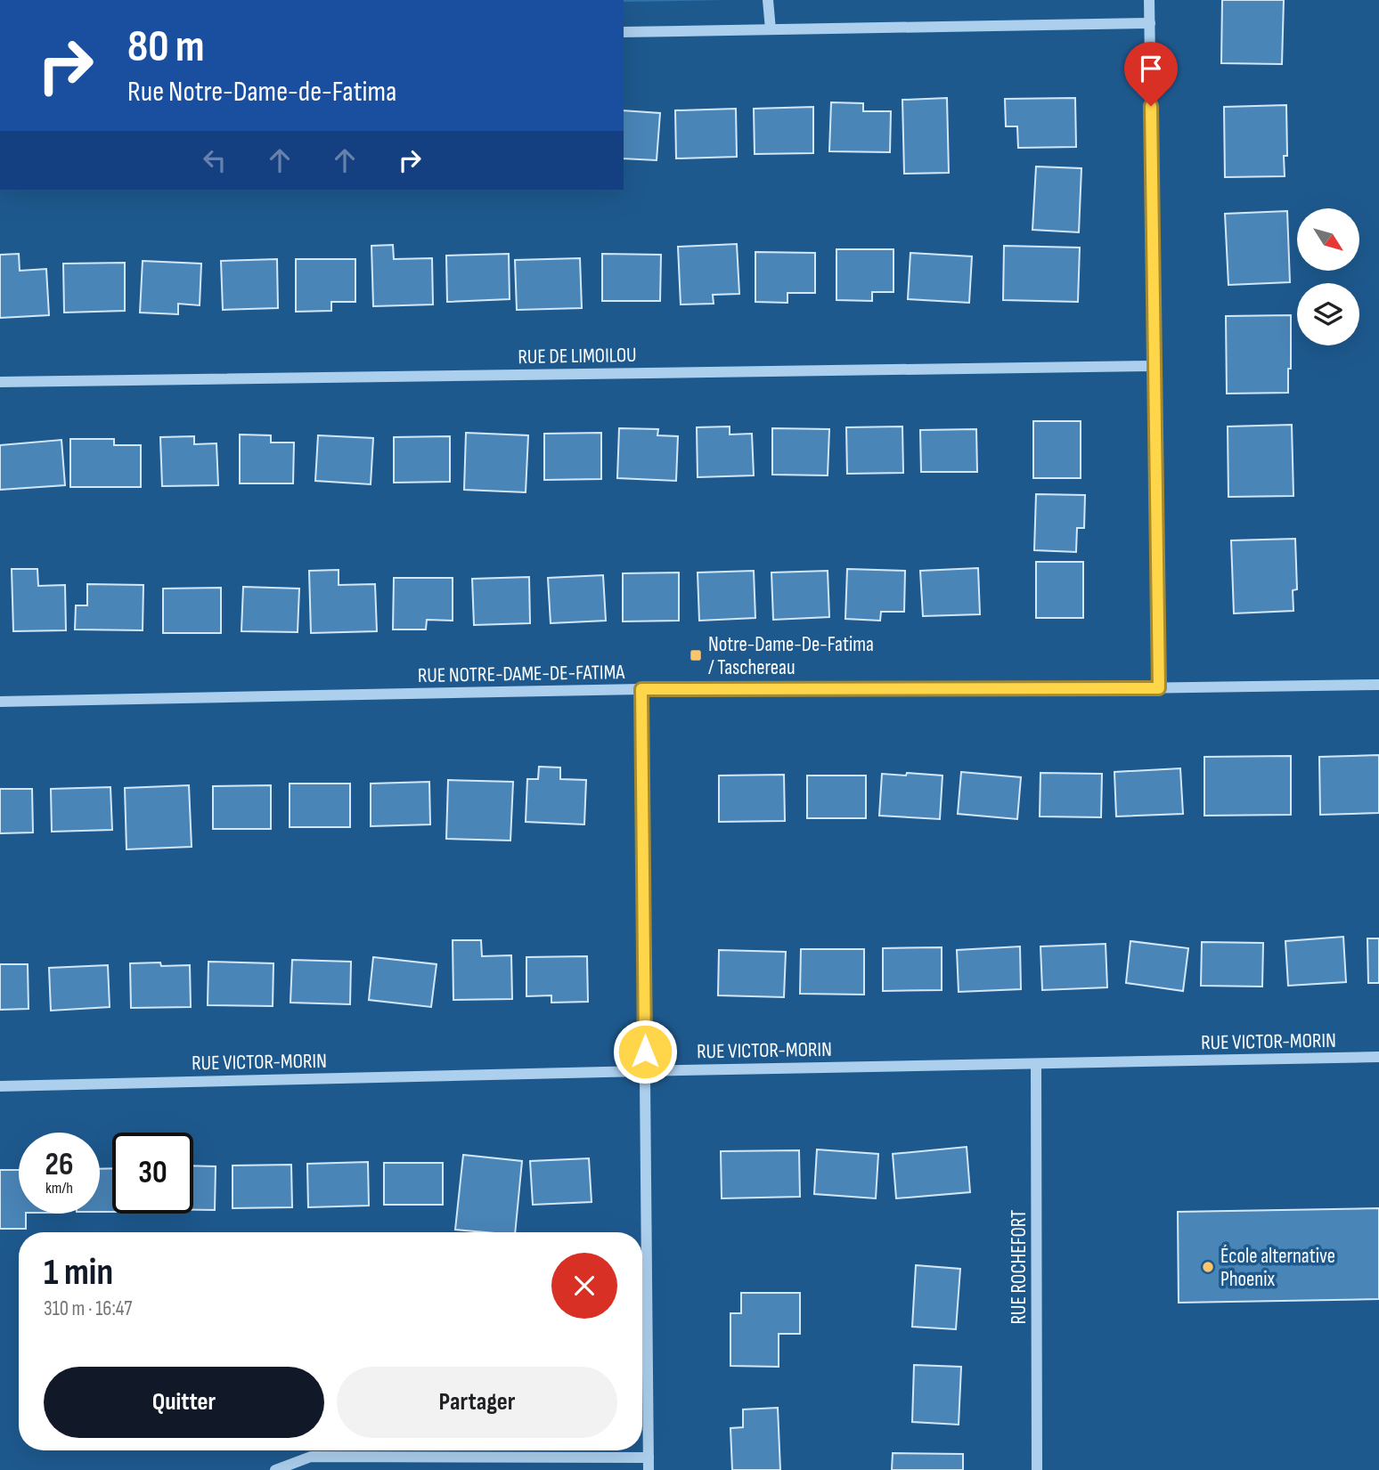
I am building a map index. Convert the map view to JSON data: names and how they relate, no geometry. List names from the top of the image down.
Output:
{
  "streets": {
    "street": [
      "RUE DE LIMOILOU",
      "RUE NOTRE-DAME-DE-FATIMA",
      "RUE VICTOR-MORIN",
      "RUE ROCHEFORT"
    ]
  },
  "crossings": [
    ["RUE VICTOR-MORIN", "RUE ROCHEFORT"]
  ],
  "places": {
    "transit": ["Notre-Dame-De-Fatima / Taschereau"],
    "other": ["École alternative Phoenix"]
  },
  "north": "bottom right",
  "page": {
    "turn": ["80 m", "Rue Notre-Dame-de-Fatima"],
    "speed": "26 km/h",
    "limit": "30",
    "heading": ["1 min", "310 m · 16:47"],
    "buttons": ["Quitter", "Partager"]
  }
}
